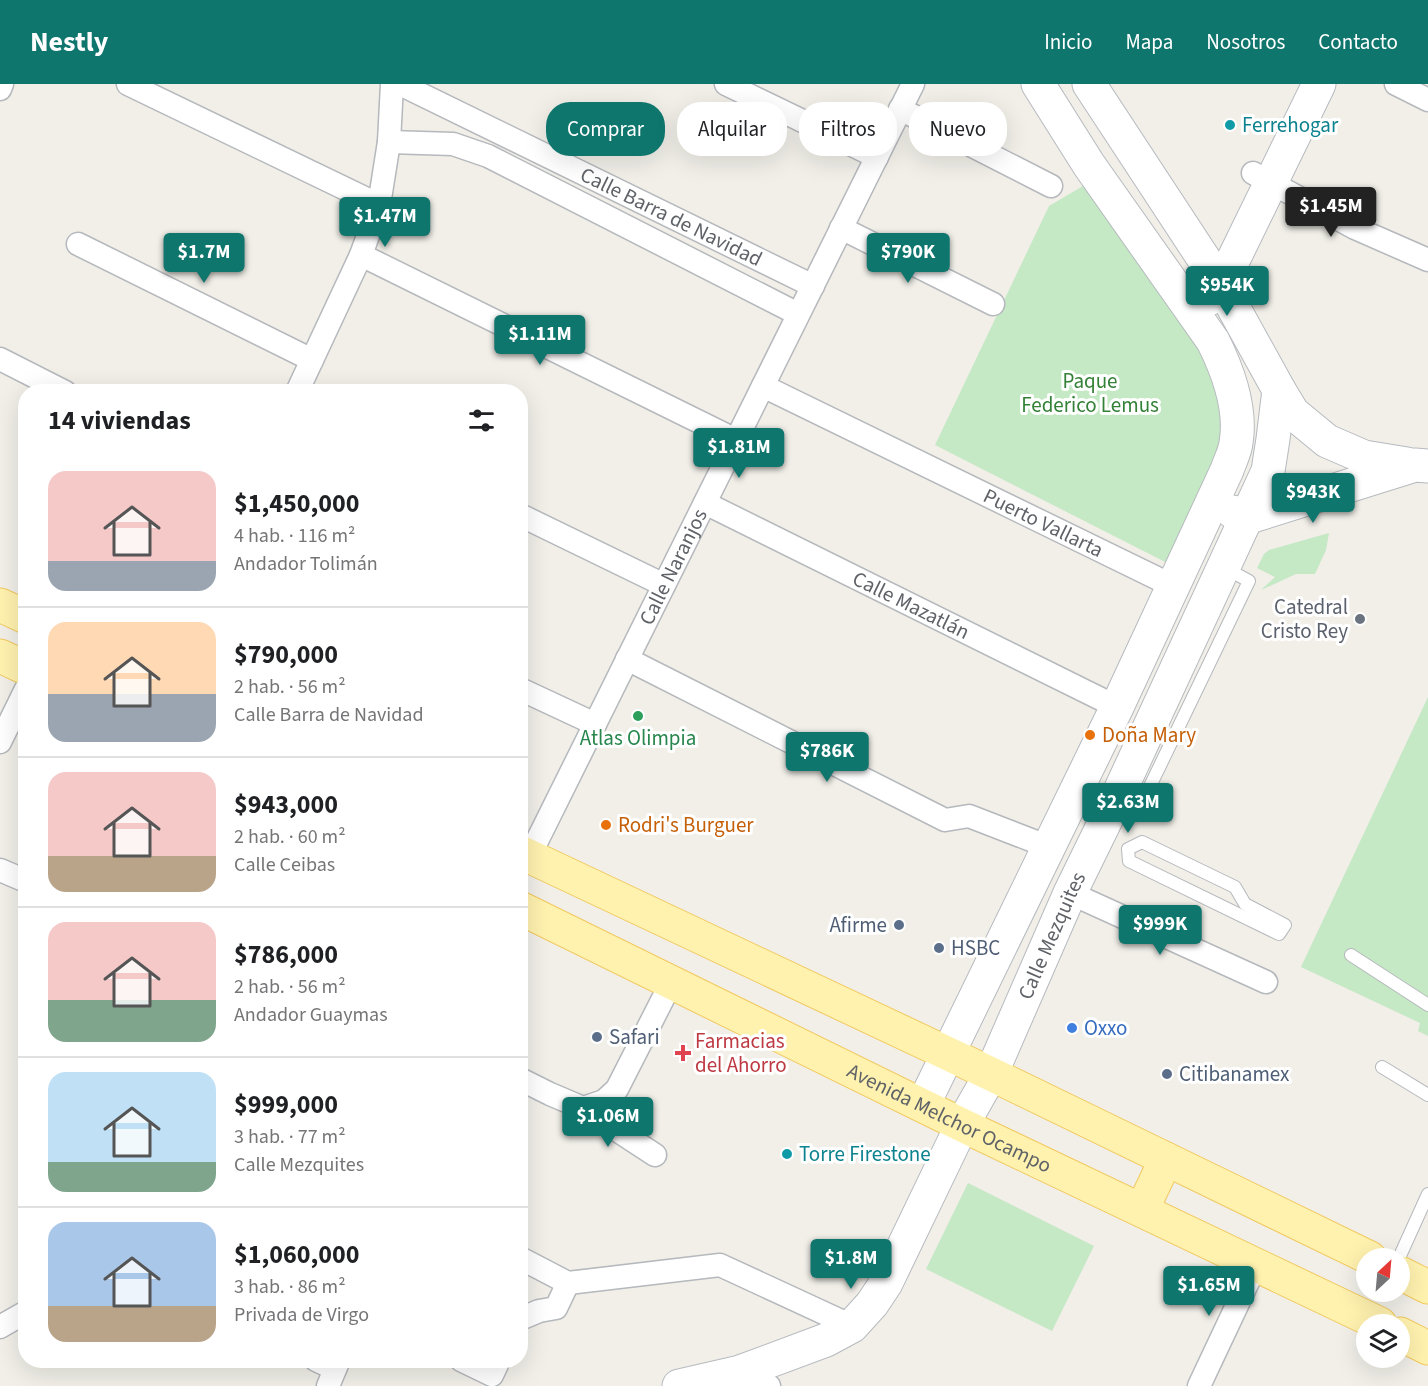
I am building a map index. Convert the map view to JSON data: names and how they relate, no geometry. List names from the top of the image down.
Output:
{
  "streets": {
    "main road": ["Avenida Melchor Ocampo"],
    "street": [
      "Calle Barra de Navidad",
      "Puerto Vallarta",
      "Calle Naranjos",
      "Calle Mazatlán",
      "Calle Mezquites"
    ]
  },
  "crossings": [
    ["Calle Barra de Navidad", "Calle Naranjos"],
    ["Puerto Vallarta", "Calle Naranjos"],
    ["Puerto Vallarta", "Calle Mezquites"],
    ["Calle Naranjos", "Calle Mazatlán"],
    ["Calle Mazatlán", "Calle Mezquites"],
    ["Calle Mezquites", "Avenida Melchor Ocampo"]
  ],
  "parks": ["Paque Federico Lemus"],
  "places": {
    "other": [
      "Ferrehogar",
      "Catedral Cristo Rey",
      "Atlas Olimpia",
      "Doña Mary",
      "Rodri's Burguer",
      "Afirme",
      "HSBC",
      "Oxxo",
      "Safari",
      "Citibanamex",
      "Torre Firestone"
    ],
    "health": ["Farmacias del Ahorro"]
  },
  "north": "top right",
  "page": {
    "header": "Nestly",
    "nav": [
      "Inicio",
      "Mapa",
      "Nosotros",
      "Contacto"
    ],
    "chip": [
      "Comprar",
      "Alquilar",
      "Filtros",
      "Nuevo"
    ],
    "price": [
      "$1.45M",
      "$1.47M",
      "$1.7M",
      "$790K",
      "$954K",
      "$1.11M",
      "$1.81M",
      "$943K",
      "$786K",
      "$2.63M",
      "$999K",
      "$1.06M",
      "$1.8M",
      "$1.65M"
    ],
    "heading": "14 viviendas",
    "list": [
      {
        "name": "$1,450,000",
        "note": "4 hab. · 116 m² · Andador Tolimán"
      },
      {
        "name": "$790,000",
        "note": "2 hab. · 56 m² · Calle Barra de Navidad"
      },
      {
        "name": "$943,000",
        "note": "2 hab. · 60 m² · Calle Ceibas"
      },
      {
        "name": "$786,000",
        "note": "2 hab. · 56 m² · Andador Guaymas"
      },
      {
        "name": "$999,000",
        "note": "3 hab. · 77 m² · Calle Mezquites"
      },
      {
        "name": "$1,060,000",
        "note": "3 hab. · 86 m² · Privada de Virgo"
      }
    ]
  }
}
